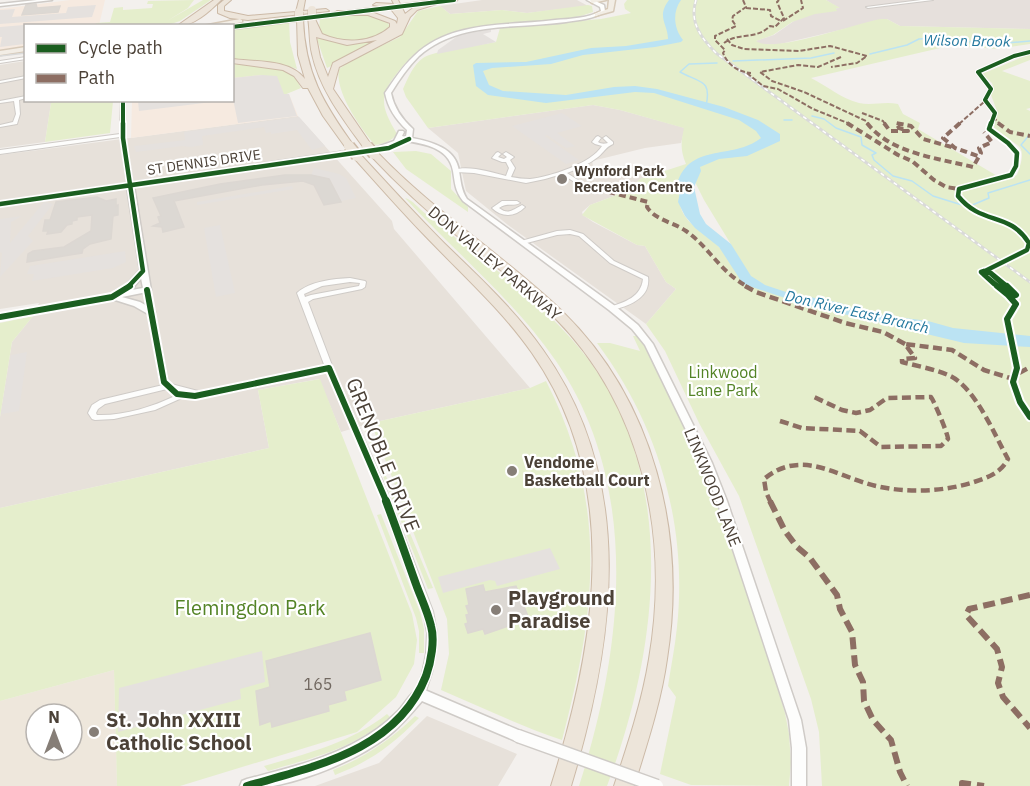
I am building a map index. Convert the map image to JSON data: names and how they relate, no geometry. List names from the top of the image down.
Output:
{
  "streets": {
    "highway": ["DON VALLEY PARKWAY"],
    "street": ["ST DENNIS DRIVE", "GRENOBLE DRIVE", "LINKWOOD LANE"]
  },
  "water": ["Wilson Brook", "Don River East Branch"],
  "parks": ["Linkwood Lane Park", "Flemingdon Park"],
  "places": [
    "Wynford Park Recreation Centre",
    "Vendome Basketball Court",
    "Playground Paradise",
    "St. John XXIII Catholic School"
  ],
  "house_numbers": ["165"],
  "legend": ["Cycle path", "Path"],
  "north": "top"
}
